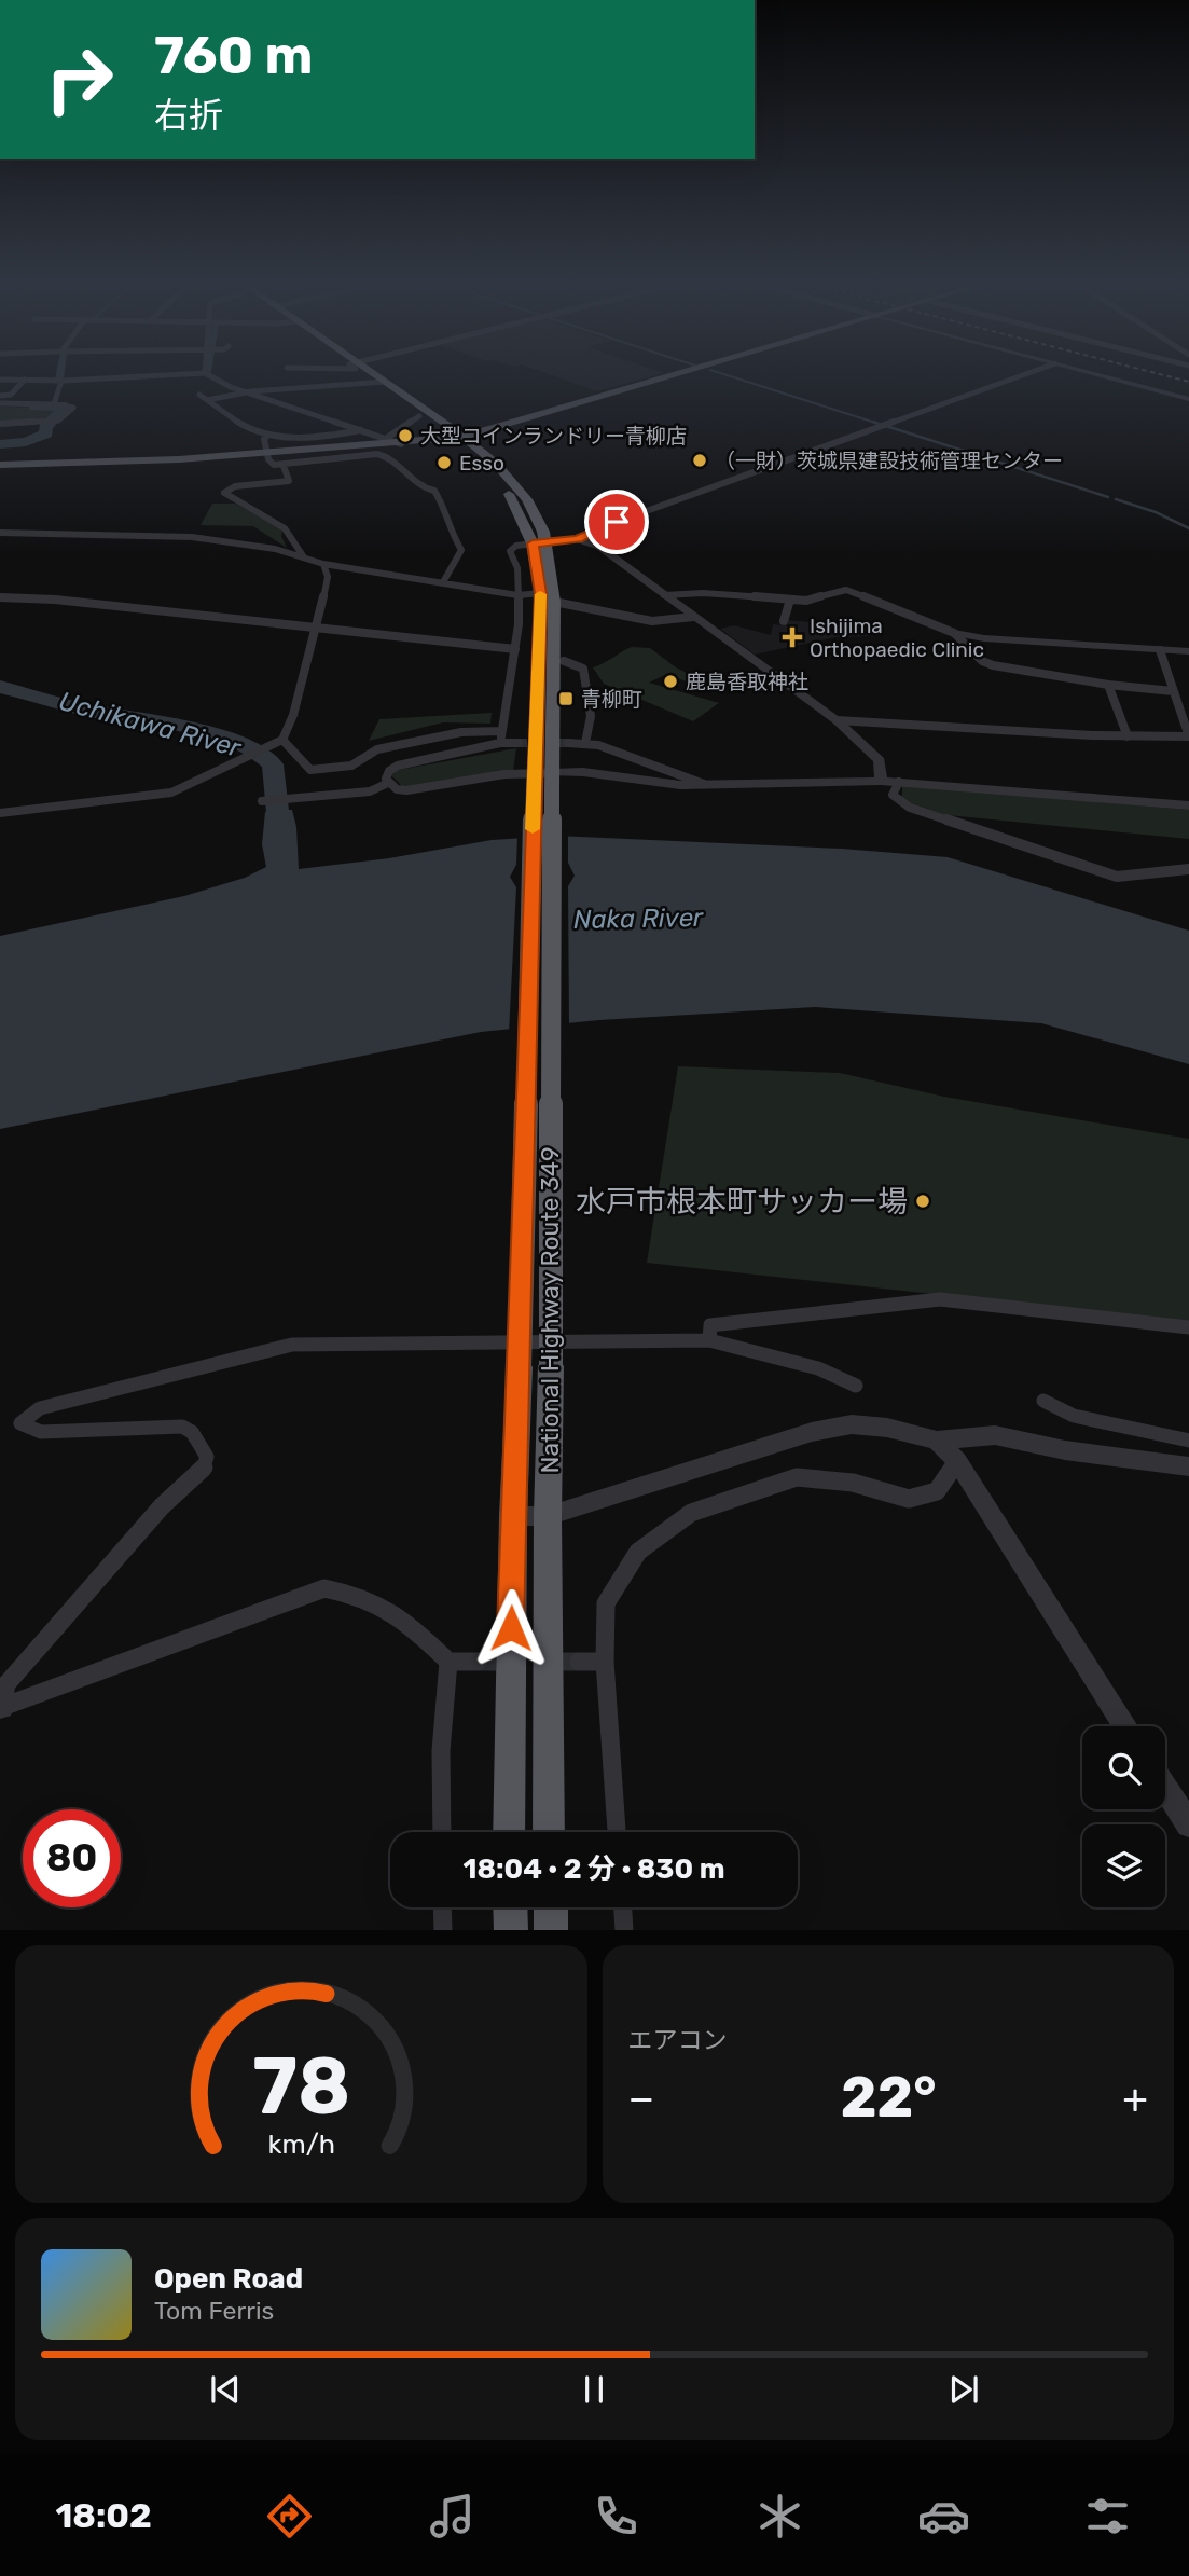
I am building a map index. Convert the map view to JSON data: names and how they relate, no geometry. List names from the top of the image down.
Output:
{
  "streets": {
    "highway": ["National Highway Route 349"]
  },
  "water": ["Uchikawa River", "Naka River"],
  "places": {
    "other": [
      "大型コインランドリー青柳店",
      "（一財）茨城県建設技術管理センター",
      "Esso",
      "鹿島香取神社",
      "水戸市根本町サッカー場"
    ],
    "health": ["Ishijima Orthopaedic Clinic"],
    "transit": ["青柳町"]
  },
  "page": {
    "turn": ["760 m", "右折"],
    "limit": "80",
    "trip": "18:04 · 2 分 · 830 m",
    "tile": "エアコン",
    "heat": ["−", "22°", "+"],
    "song": ["Open Road", "Tom Ferris"],
    "tabs": "18:02",
    "gauge": ["78", "km/h"]
  }
}
